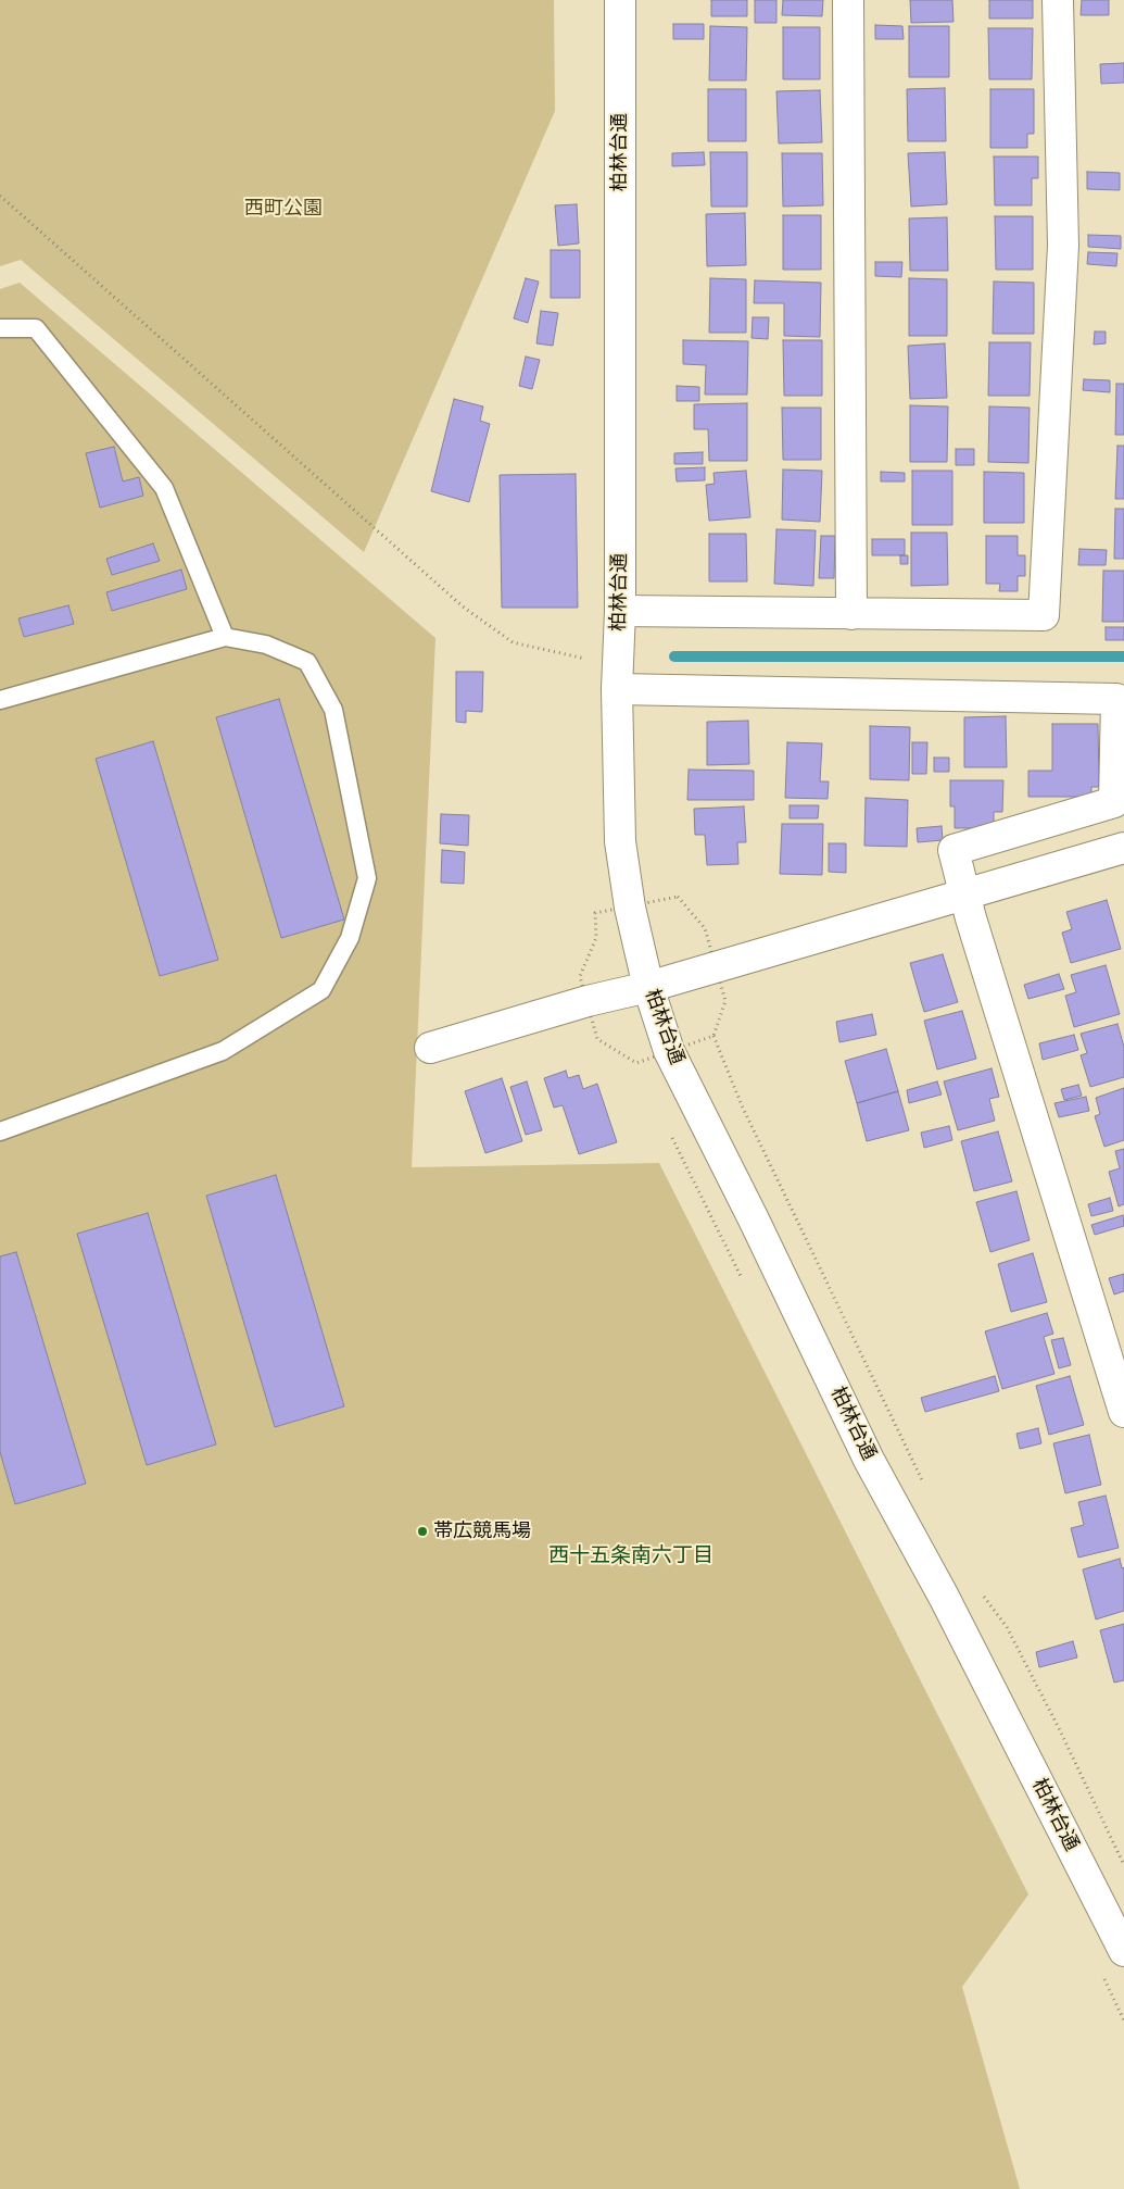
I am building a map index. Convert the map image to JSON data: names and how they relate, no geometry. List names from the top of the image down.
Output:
{
  "streets": {
    "street": ["柏林台通"]
  },
  "districts": ["西十五条南六丁目"],
  "parks": ["西町公園"],
  "places": ["帯広競馬場"]
}
